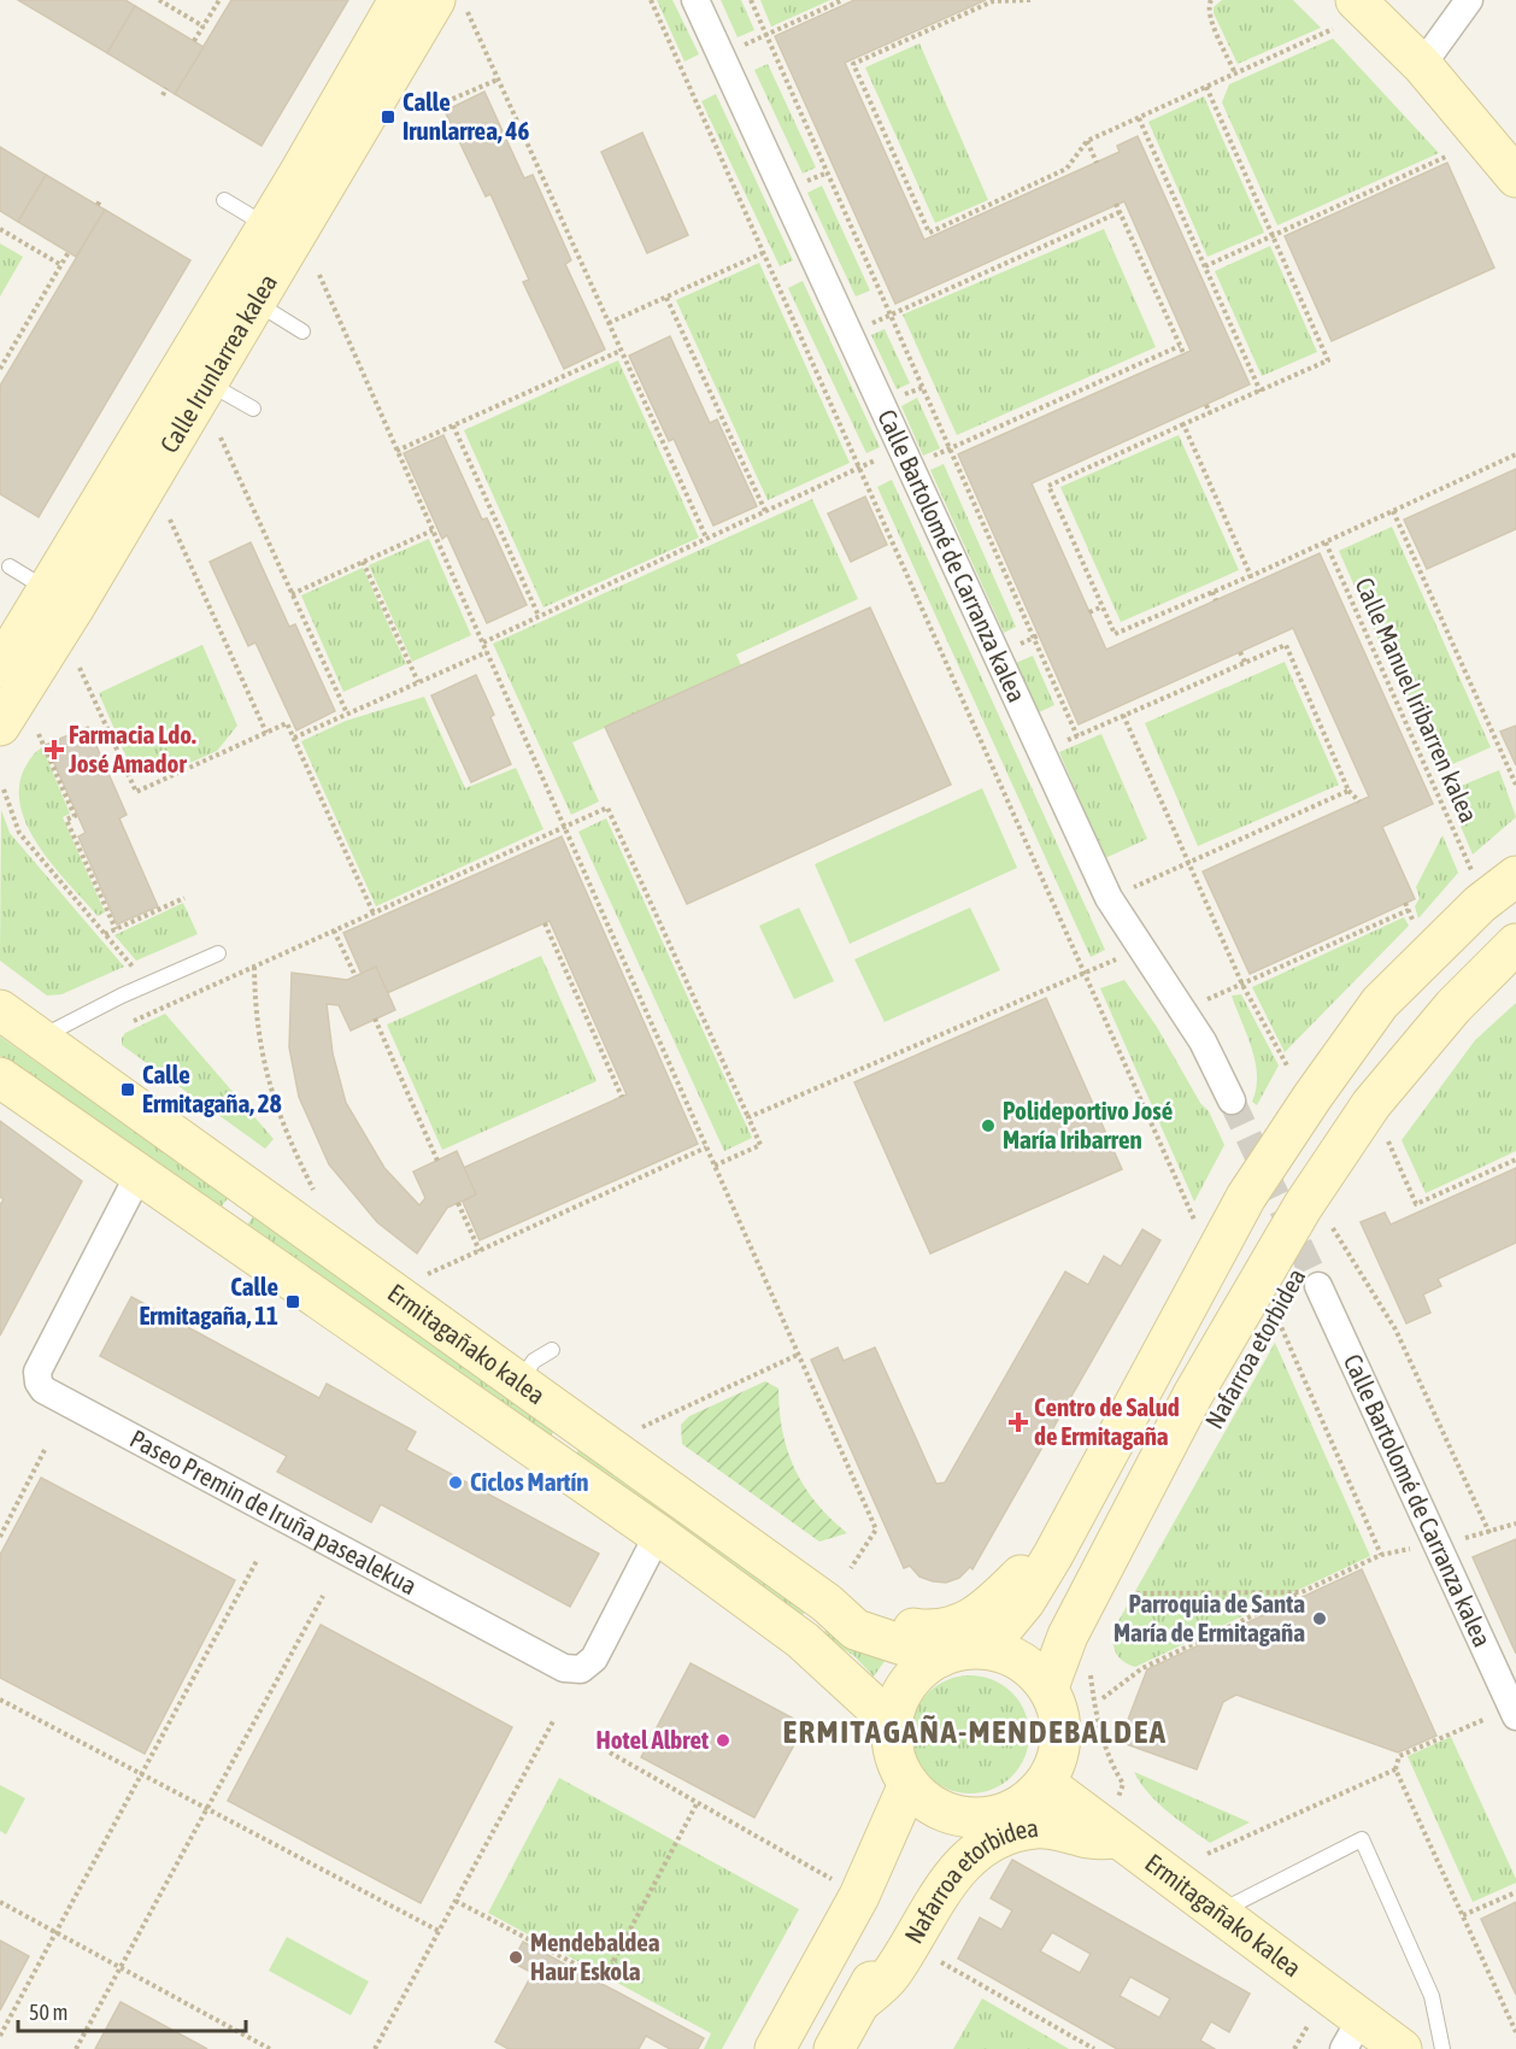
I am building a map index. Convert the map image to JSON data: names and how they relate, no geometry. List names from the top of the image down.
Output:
{
  "streets": {
    "street": [
      "Calle Irunlarrea kalea",
      "Calle Bartolomé de Carranza kalea",
      "Ermitagañako kalea",
      "Nafarroa etorbidea",
      "Paseo Premin de Iruña pasealekua"
    ],
    "path": ["Calle Manuel Iribarren kalea"]
  },
  "crossings": [
    ["Ermitagañako kalea", "Nafarroa etorbidea"],
    ["Ermitagañako kalea", "Paseo Premin de Iruña pasealekua"]
  ],
  "districts": ["ERMITAGAÑA-MENDEBALDEA"],
  "places": {
    "transit": ["Calle Irunlarrea, 46", "Calle Ermitagaña, 28", "Calle Ermitagaña, 11"],
    "health": ["Farmacia Ldo. José Amador", "Centro de Salud de Ermitagaña"],
    "other": [
      "Polideportivo José María Iribarren",
      "Ciclos Martín",
      "Parroquia de Santa María de Ermitagaña",
      "Hotel Albret",
      "Mendebaldea Haur Eskola"
    ]
  },
  "scale_bar": "50 m"
}
